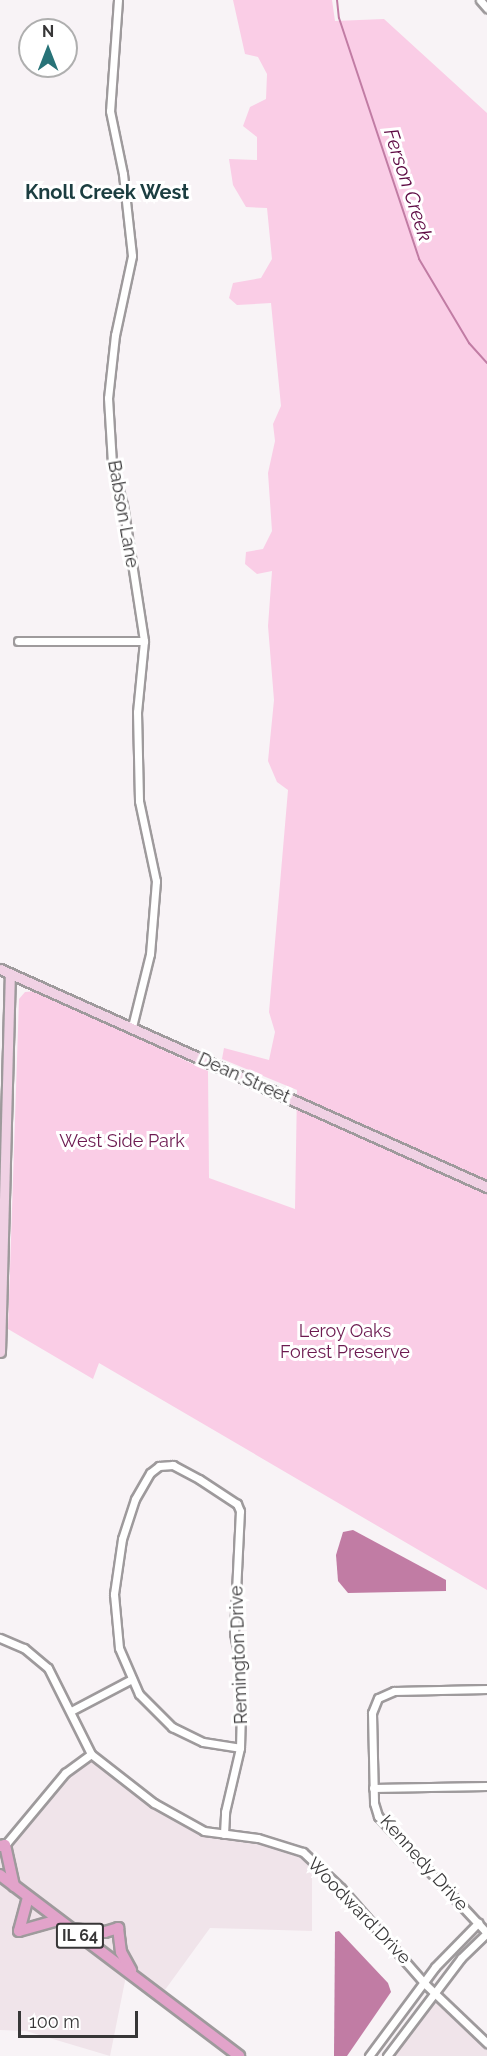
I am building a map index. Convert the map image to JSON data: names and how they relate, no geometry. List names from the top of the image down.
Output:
{
  "streets": {
    "main road": ["IL 64"],
    "street": [
      "Babson Lane",
      "Dean Street",
      "Remington Drive",
      "Kennedy Drive",
      "Woodward Drive"
    ]
  },
  "crossings": [
    ["Babson Lane", "Dean Street"],
    ["Remington Drive", "Woodward Drive"]
  ],
  "districts": ["Knoll Creek West"],
  "water": ["Ferson Creek"],
  "parks": ["West Side Park", "Leroy Oaks Forest Preserve"],
  "scale_bar": "100 m",
  "north": "top"
}
